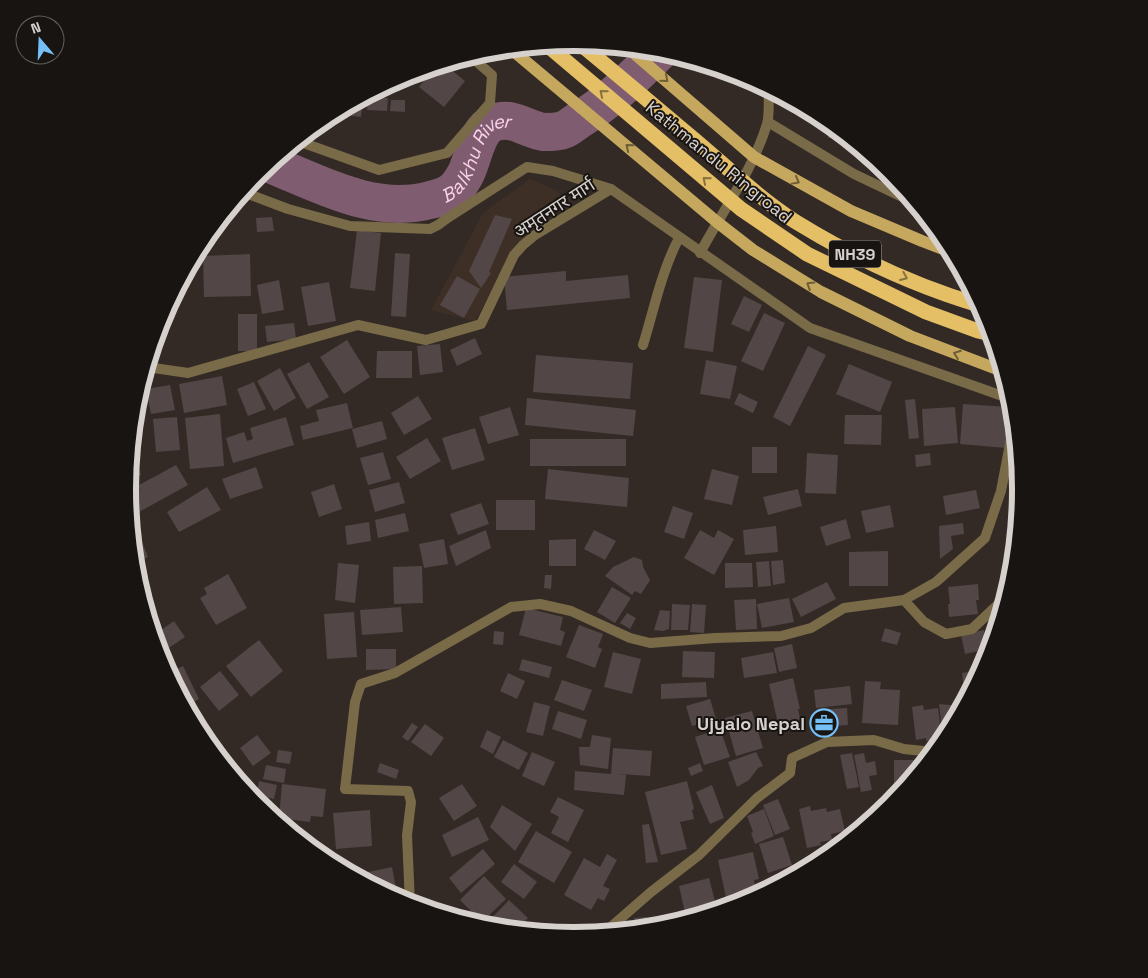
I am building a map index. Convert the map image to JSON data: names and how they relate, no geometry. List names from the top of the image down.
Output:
{
  "streets": {
    "highway": ["Kathmandu Ringroad", "NH39"],
    "street": ["अमृतनगर मार्ग"]
  },
  "water": ["Balkhu River"],
  "places": {
    "office": ["Ujyalo Nepal"]
  },
  "north": "top"
}
